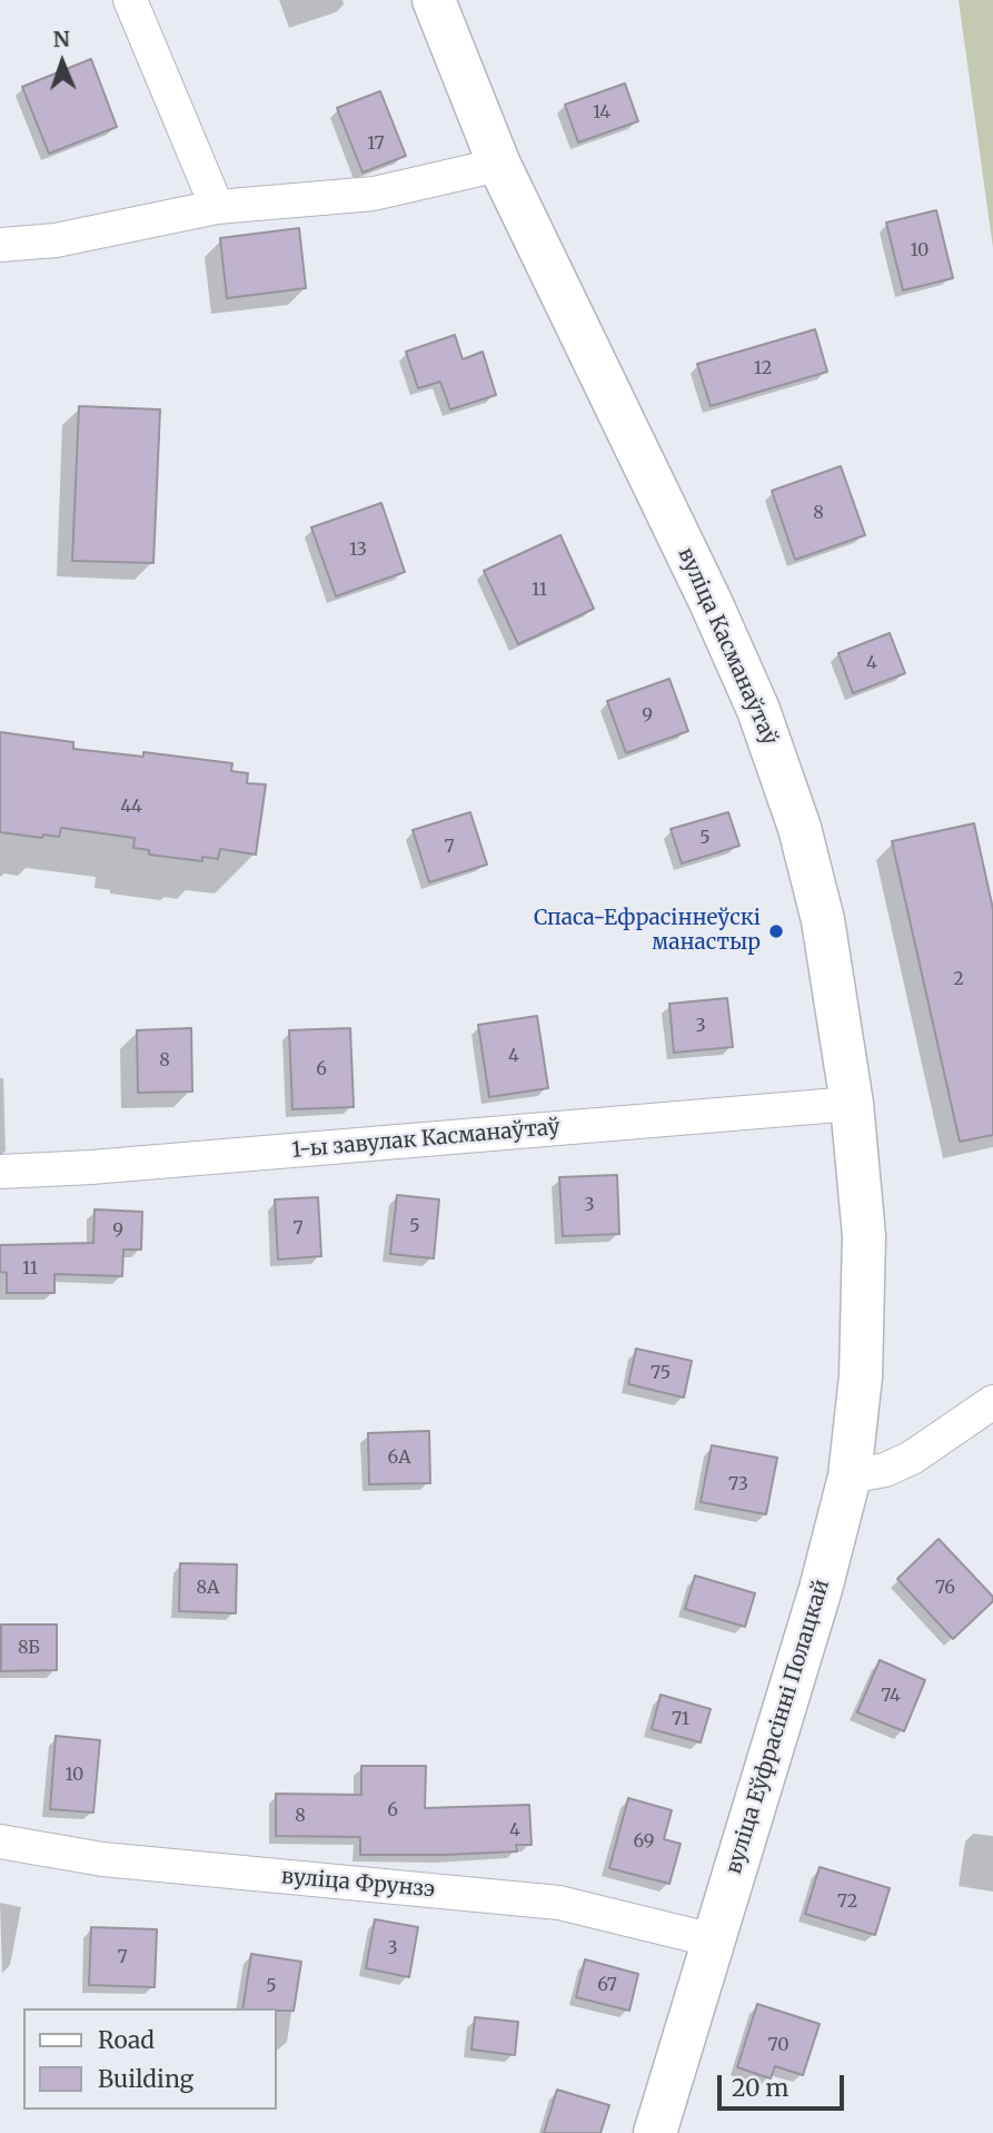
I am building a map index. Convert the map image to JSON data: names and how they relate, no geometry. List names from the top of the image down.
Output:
{
  "streets": {
    "main road": ["вуліца Касманаўтаў", "вуліца Еўфрасінні Полацкай"],
    "street": ["1-ы завулак Касманаўтаў", "вуліца Фрунзэ"]
  },
  "crossings": [
    ["вуліца Касманаўтаў", "1-ы завулак Касманаўтаў"],
    ["вуліца Касманаўтаў", "вуліца Еўфрасінні Полацкай"],
    ["вуліца Еўфрасінні Полацкай", "вуліца Фрунзэ"]
  ],
  "places": ["Спаса-Ефрасіннеўскі манастыр"],
  "house_numbers": [
    "14",
    "17",
    "10",
    "12",
    "8",
    "13",
    "11",
    "4",
    "9",
    "44",
    "5",
    "7",
    "2",
    "3",
    "4",
    "8",
    "6",
    "3",
    "5",
    "7",
    "9",
    "11",
    "75",
    "6А",
    "73",
    "8А",
    "76",
    "8Б",
    "74",
    "71",
    "10",
    "6",
    "8",
    "4",
    "69",
    "72",
    "3",
    "7",
    "67",
    "5",
    "70"
  ],
  "legend": ["Road", "Building"],
  "scale_bar": "20 m",
  "north": "top"
}
